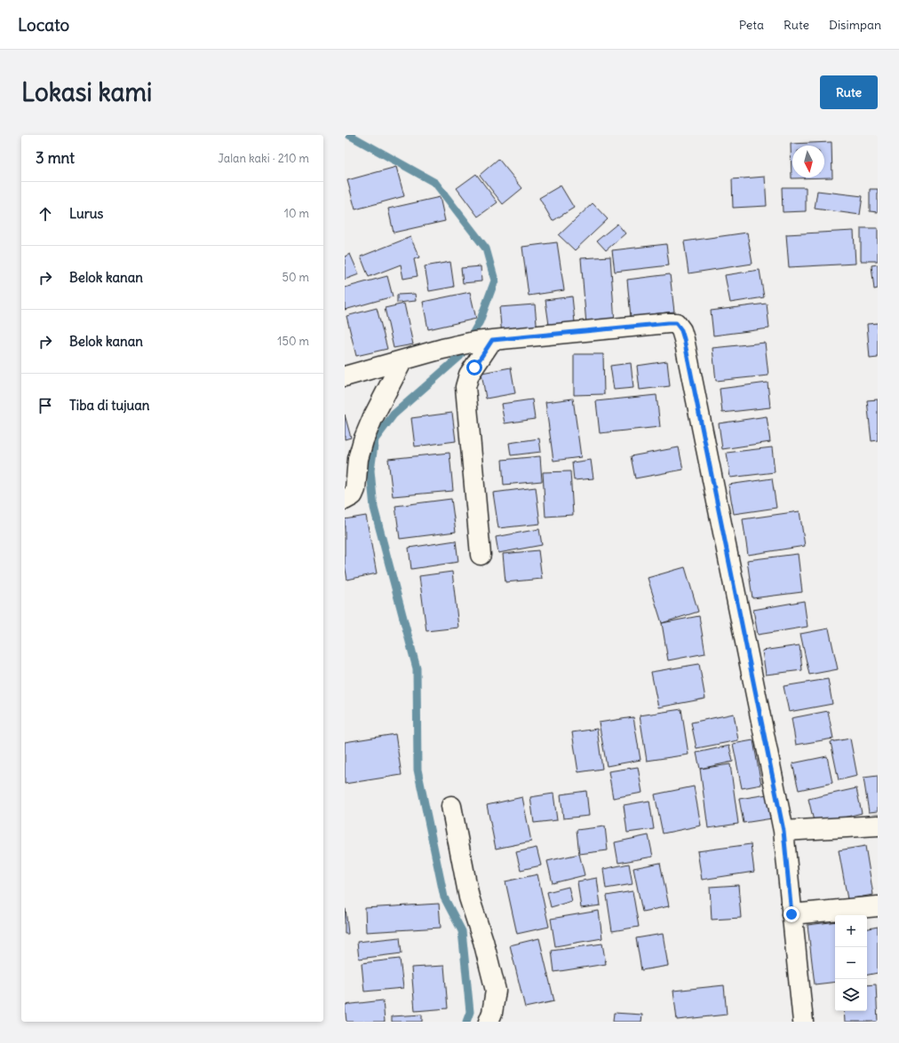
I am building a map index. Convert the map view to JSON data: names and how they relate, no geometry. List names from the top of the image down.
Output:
{
  "north": "bottom",
  "page": {
    "header": "Locato",
    "nav": ["Peta", "Rute", "Disimpan"],
    "buttons": "Rute",
    "title": "Lokasi kami",
    "heading": ["3 mnt", "Jalan kaki · 210 m"],
    "list": [
      ["Lurus", "10 m"],
      ["Belok kanan", "50 m"],
      ["Belok kanan", "150 m"],
      "Tiba di tujuan"
    ],
    "map_buttons": ["+", "−"]
  }
}
